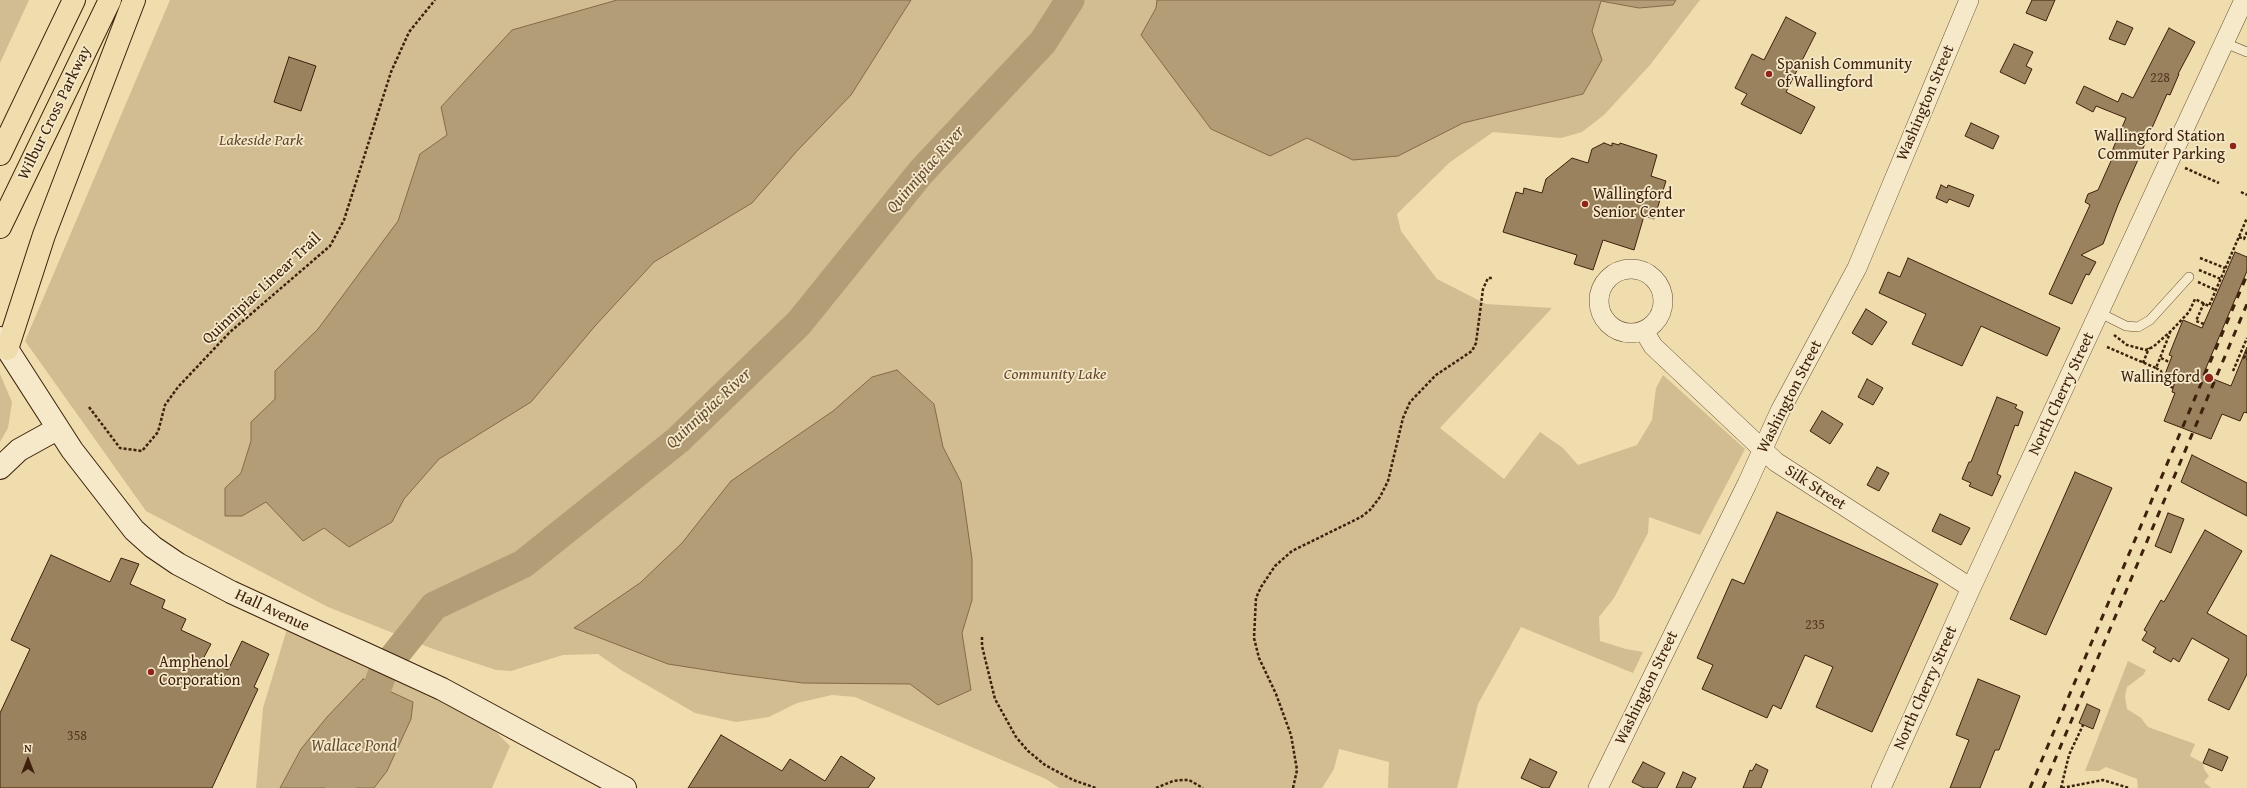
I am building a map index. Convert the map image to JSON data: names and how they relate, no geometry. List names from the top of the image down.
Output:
{
  "streets": {
    "highway": ["Wilbur Cross Parkway"],
    "main road": ["Hall Avenue"],
    "street": ["Washington Street", "North Cherry Street", "Silk Street"],
    "path": ["Quinnipiac Linear Trail"]
  },
  "crossings": [
    ["Washington Street", "Silk Street"],
    ["North Cherry Street", "Silk Street"]
  ],
  "water": ["Quinnipiac River", "Wallace Pond"],
  "parks": ["Lakeside Park", "Community Lake"],
  "places": [
    "Spanish Community of Wallingford",
    "Wallingford Station Commuter Parking",
    "Wallingford Senior Center",
    "Wallingford",
    "Amphenol Corporation"
  ],
  "house_numbers": ["228", "235", "358"],
  "north": "top"
}
